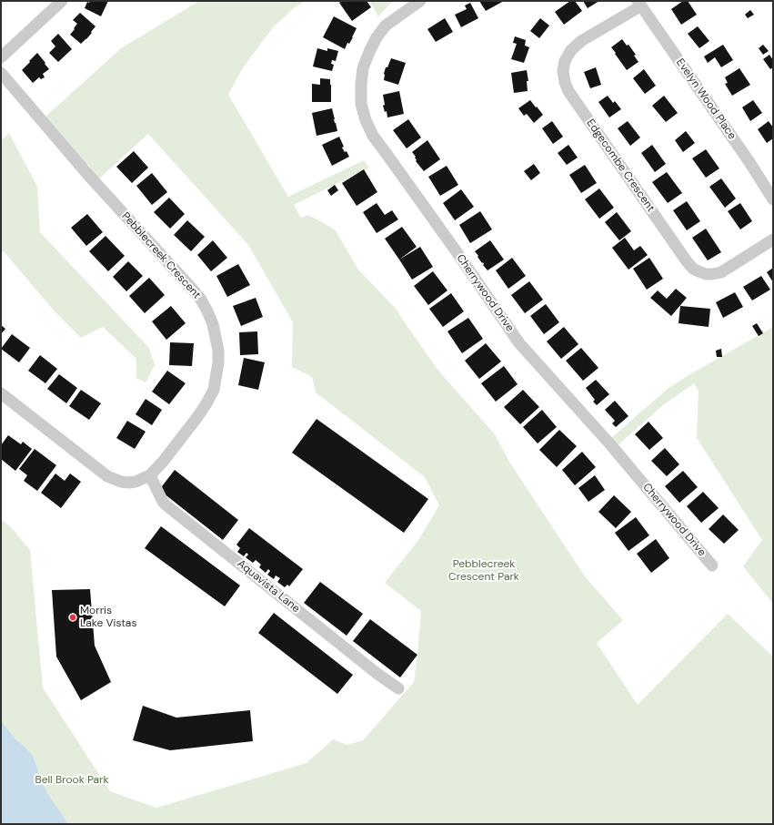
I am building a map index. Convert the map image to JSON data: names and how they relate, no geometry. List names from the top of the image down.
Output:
{
  "streets": {
    "street": [
      "Evelyn Wood Place",
      "Edgecombe Crescent",
      "Pebblecreek Crescent",
      "Cherrywood Drive",
      "Aquavista Lane"
    ]
  },
  "crossings": [
    ["Evelyn Wood Place", "Edgecombe Crescent"],
    ["Pebblecreek Crescent", "Aquavista Lane"]
  ],
  "parks": ["Pebblecreek Crescent Park", "Bell Brook Park"],
  "places": ["Morris Lake Vistas"]
}
